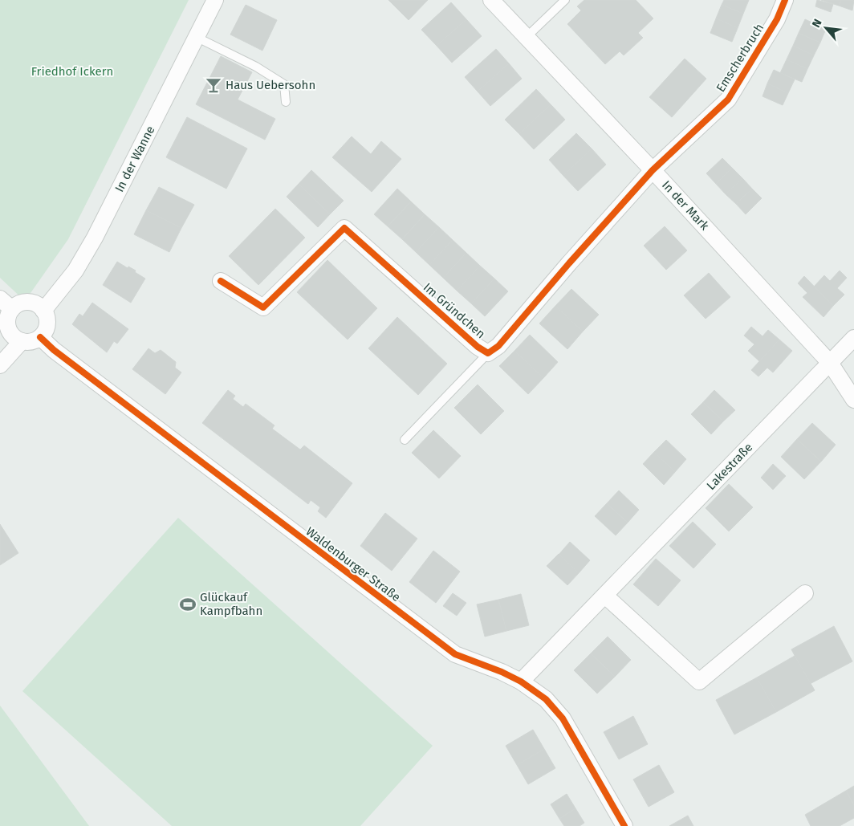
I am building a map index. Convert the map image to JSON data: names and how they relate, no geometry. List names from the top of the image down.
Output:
{
  "streets": {
    "street": [
      "Emscherbruch",
      "In der Wanne",
      "In der Mark",
      "Im Gründchen",
      "Lakestraße",
      "Waldenburger Straße"
    ]
  },
  "crossings": [
    ["Emscherbruch", "In der Mark"],
    ["Emscherbruch", "Im Gründchen"],
    ["In der Wanne", "Waldenburger Straße"],
    ["In der Mark", "Im Gründchen"],
    ["In der Mark", "Lakestraße"],
    ["Lakestraße", "Waldenburger Straße"]
  ],
  "parks": ["Friedhof Ickern"],
  "places": {
    "bar": ["Haus Uebersohn"],
    "sports": ["Glückauf Kampfbahn"]
  },
  "north": "top left"
}
